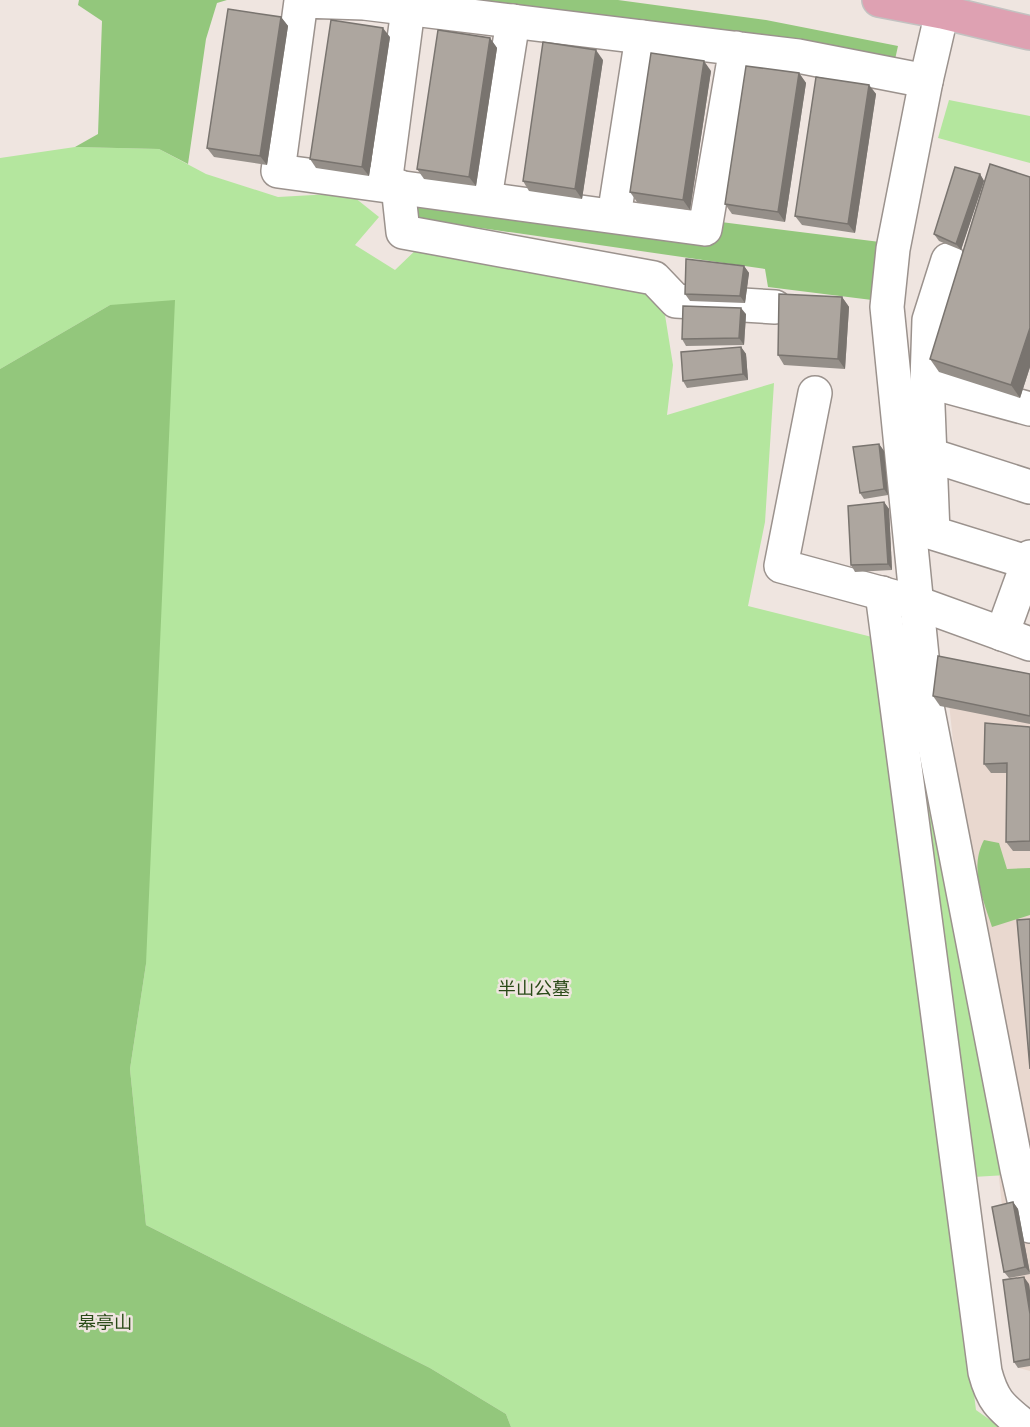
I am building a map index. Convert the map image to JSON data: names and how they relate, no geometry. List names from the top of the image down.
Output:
{
  "parks": ["半山公墓", "皋亭山"]
}
